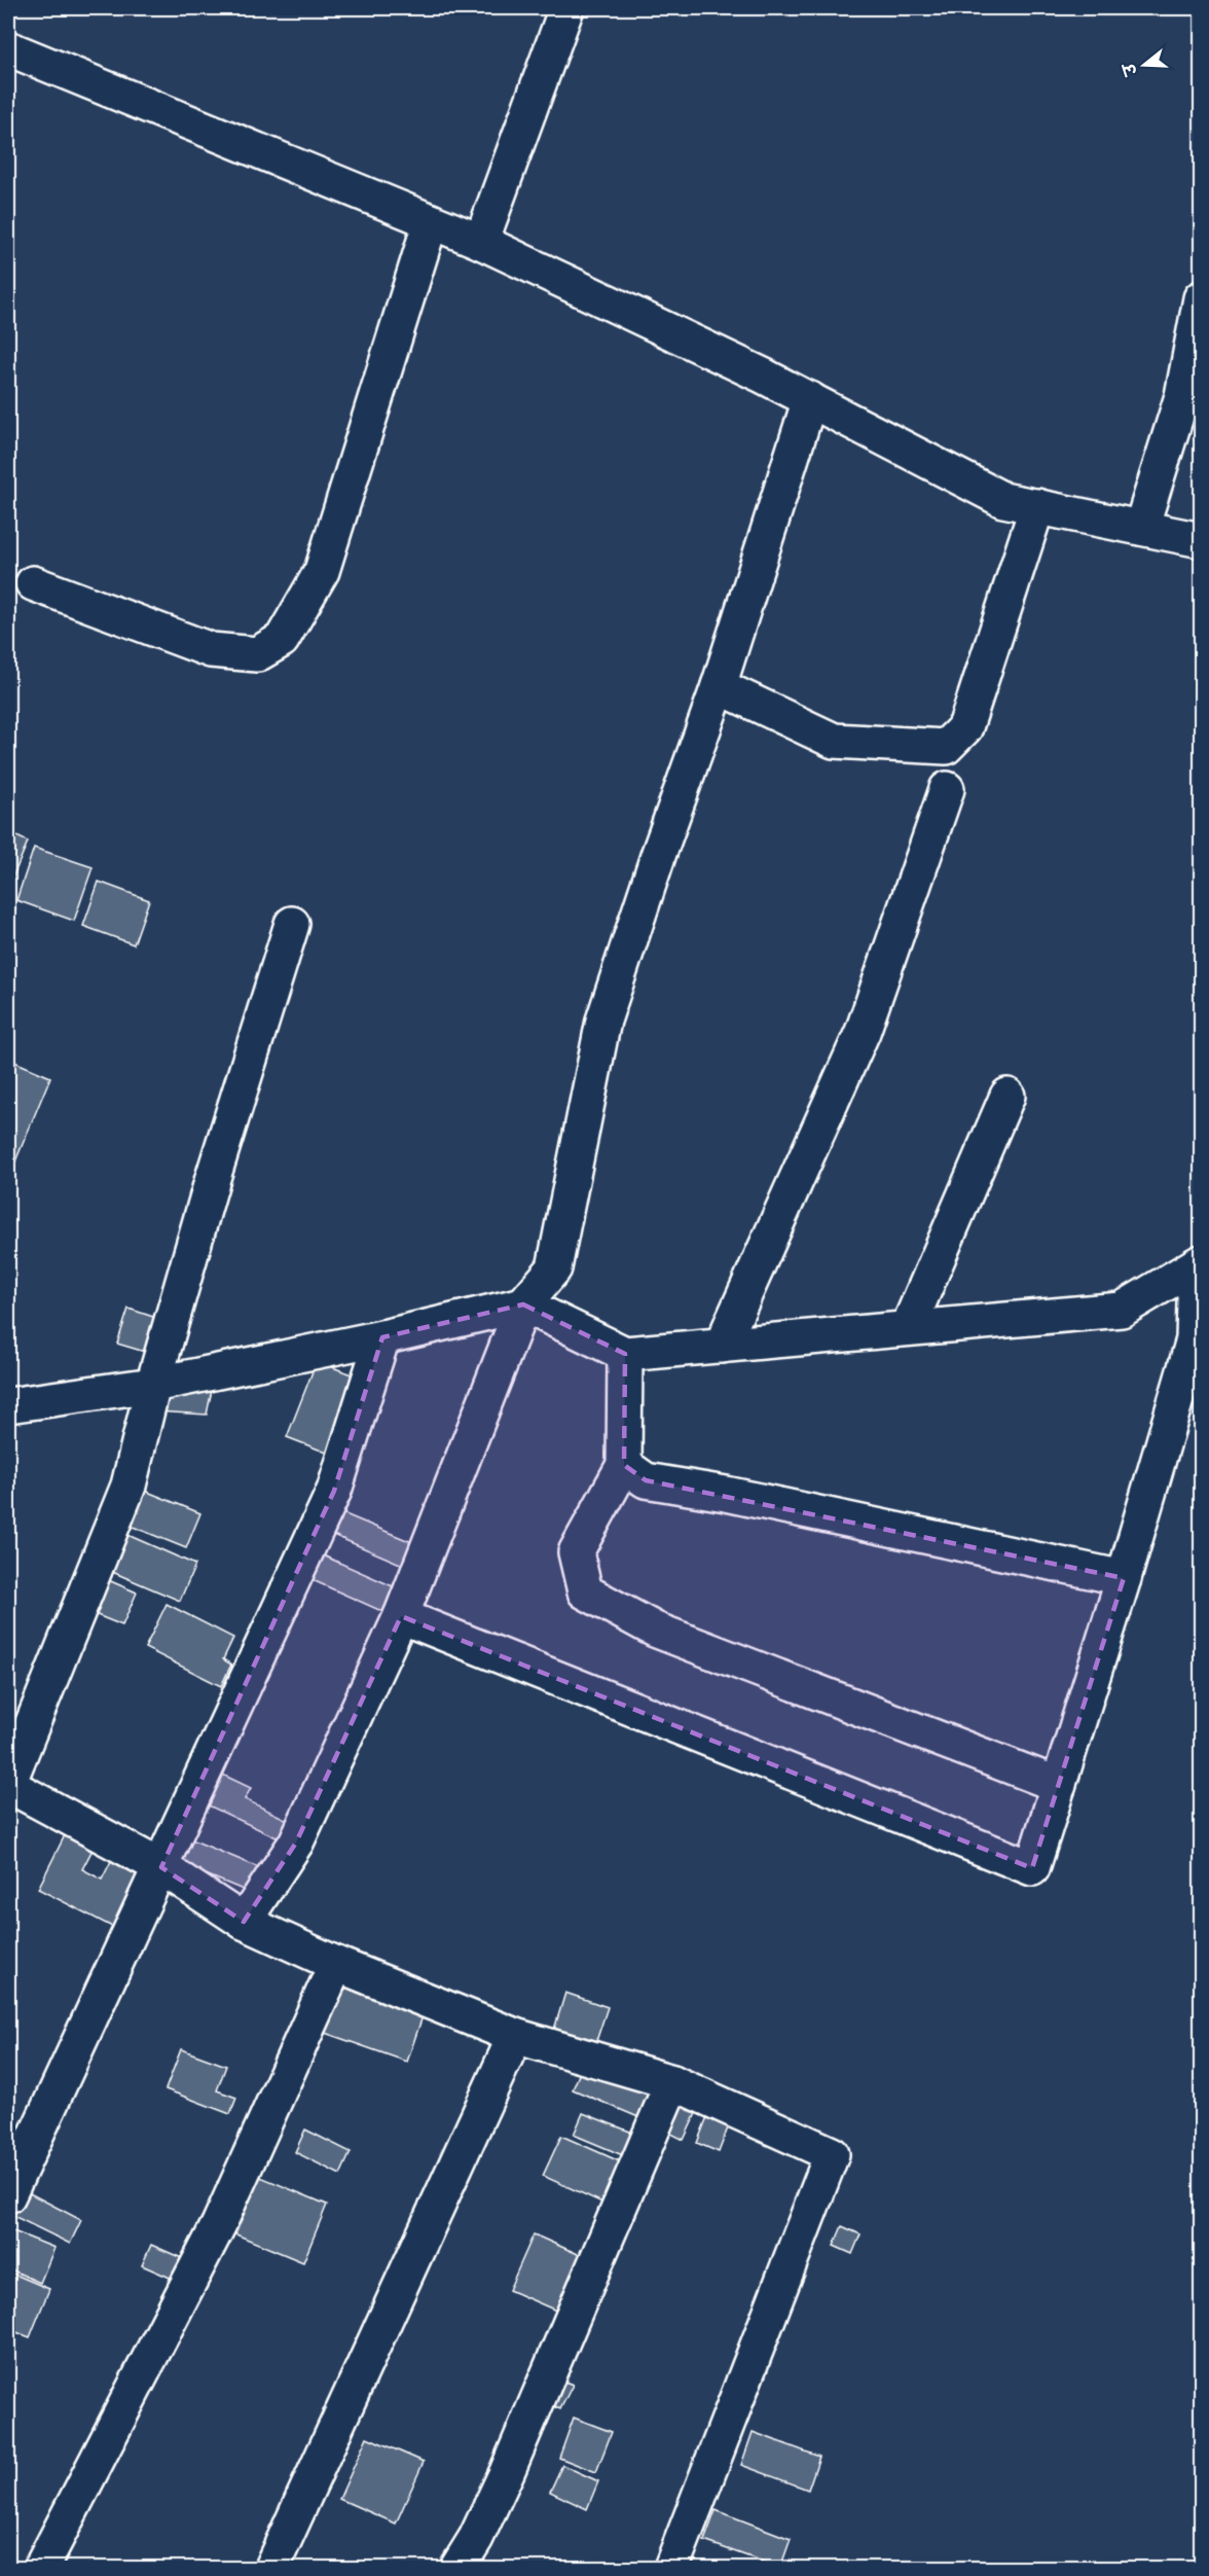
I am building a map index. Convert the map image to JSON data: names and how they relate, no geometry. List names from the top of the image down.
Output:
{
  "north": "left"
}
